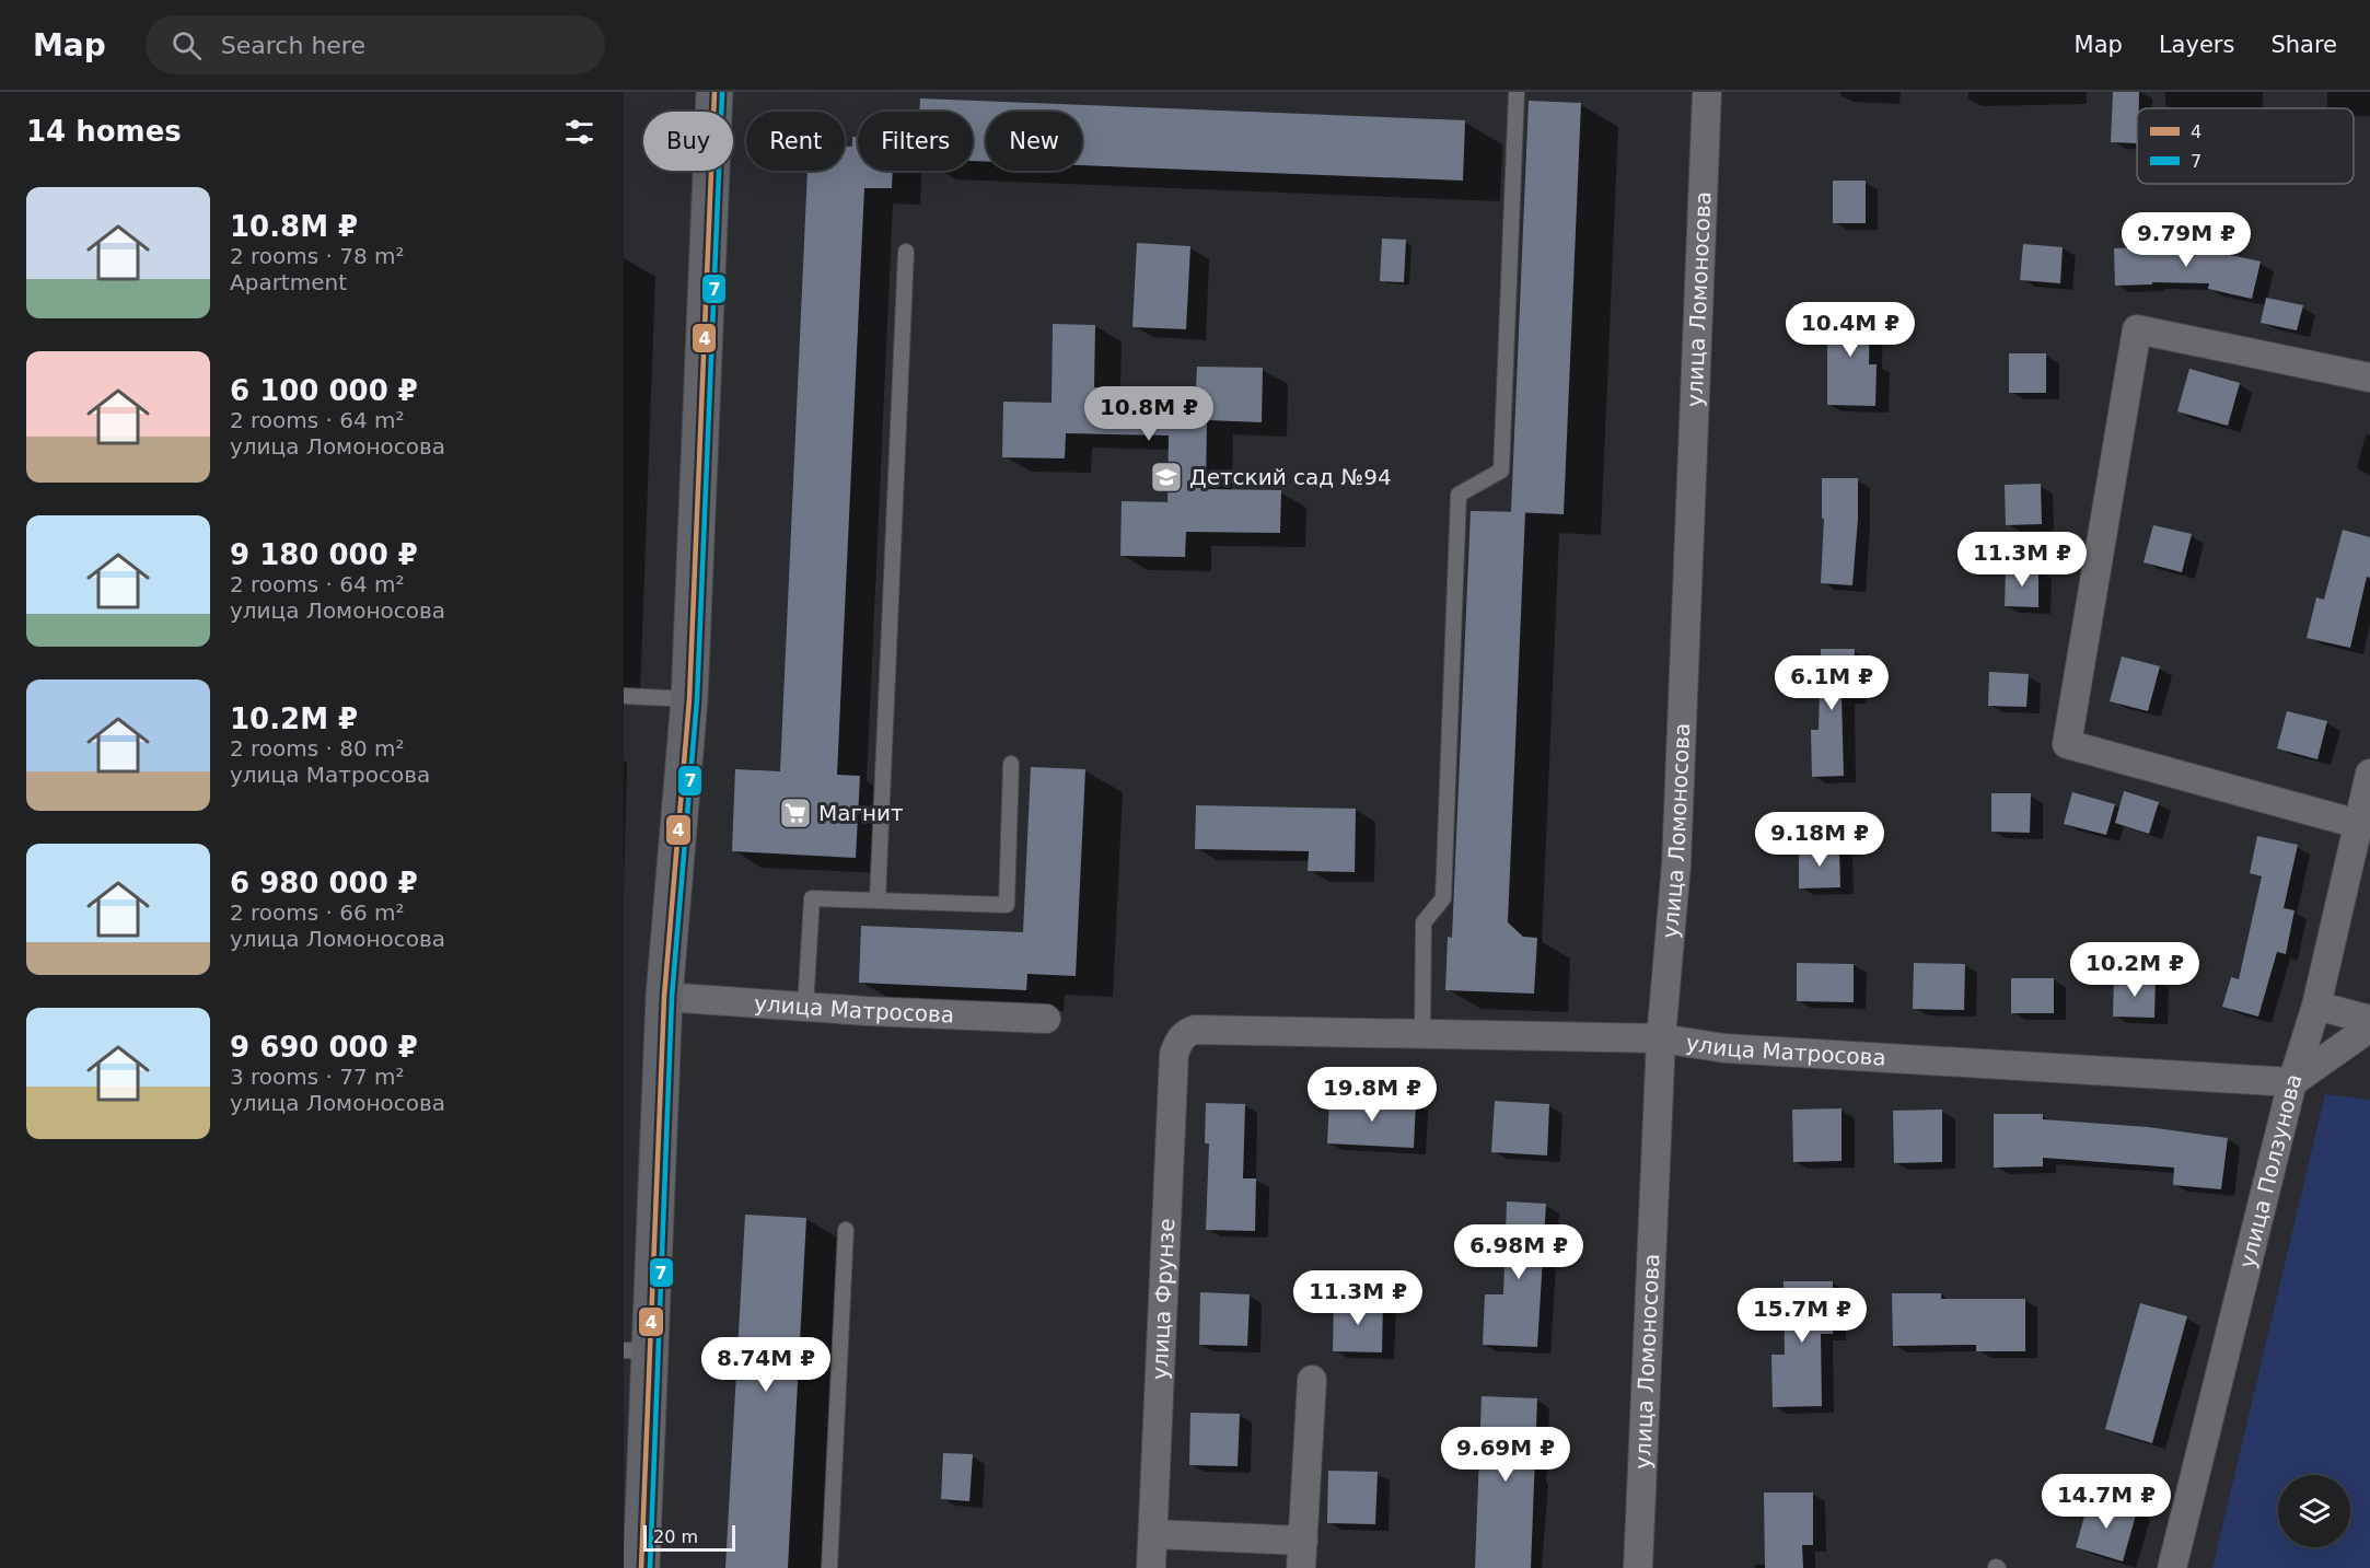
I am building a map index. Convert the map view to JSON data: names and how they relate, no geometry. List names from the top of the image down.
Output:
{
  "streets": {
    "street": [
      "улица Ломоносова",
      "улица Матросова",
      "улица Ползунова",
      "улица Фрунзе"
    ]
  },
  "crossings": [
    ["улица Ломоносова", "улица Матросова"],
    ["улица Матросова", "улица Ползунова"],
    ["улица Матросова", "улица Фрунзе"]
  ],
  "places": {
    "school or university": ["Детский сад №94"],
    "supermarket": ["Магнит"]
  },
  "lines": ["transit line 4", "transit line 7"],
  "legend": ["4", "7"],
  "scale_bar": "20 m",
  "page": {
    "header": "Map",
    "search": "Search here",
    "nav": ["Map", "Layers", "Share"],
    "heading": "14 homes",
    "chip": [
      "Buy",
      "Rent",
      "Filters",
      "New"
    ],
    "list": [
      {
        "name": "10.8M ₽",
        "note": "2 rooms · 78 m² · Apartment"
      },
      {
        "name": "6 100 000 ₽",
        "note": "2 rooms · 64 m² · улица Ломоносова"
      },
      {
        "name": "9 180 000 ₽",
        "note": "2 rooms · 64 m² · улица Ломоносова"
      },
      {
        "name": "10.2M ₽",
        "note": "2 rooms · 80 m² · улица Матросова"
      },
      {
        "name": "6 980 000 ₽",
        "note": "2 rooms · 66 m² · улица Ломоносова"
      },
      {
        "name": "9 690 000 ₽",
        "note": "3 rooms · 77 m² · улица Ломоносова"
      }
    ],
    "price": [
      "9.79M ₽",
      "10.4M ₽",
      "10.8M ₽",
      "11.3M ₽",
      "6.1M ₽",
      "9.18M ₽",
      "10.2M ₽",
      "19.8M ₽",
      "6.98M ₽",
      "11.3M ₽",
      "15.7M ₽",
      "8.74M ₽",
      "9.69M ₽",
      "14.7M ₽"
    ],
    "scale": "20 m"
  }
}
